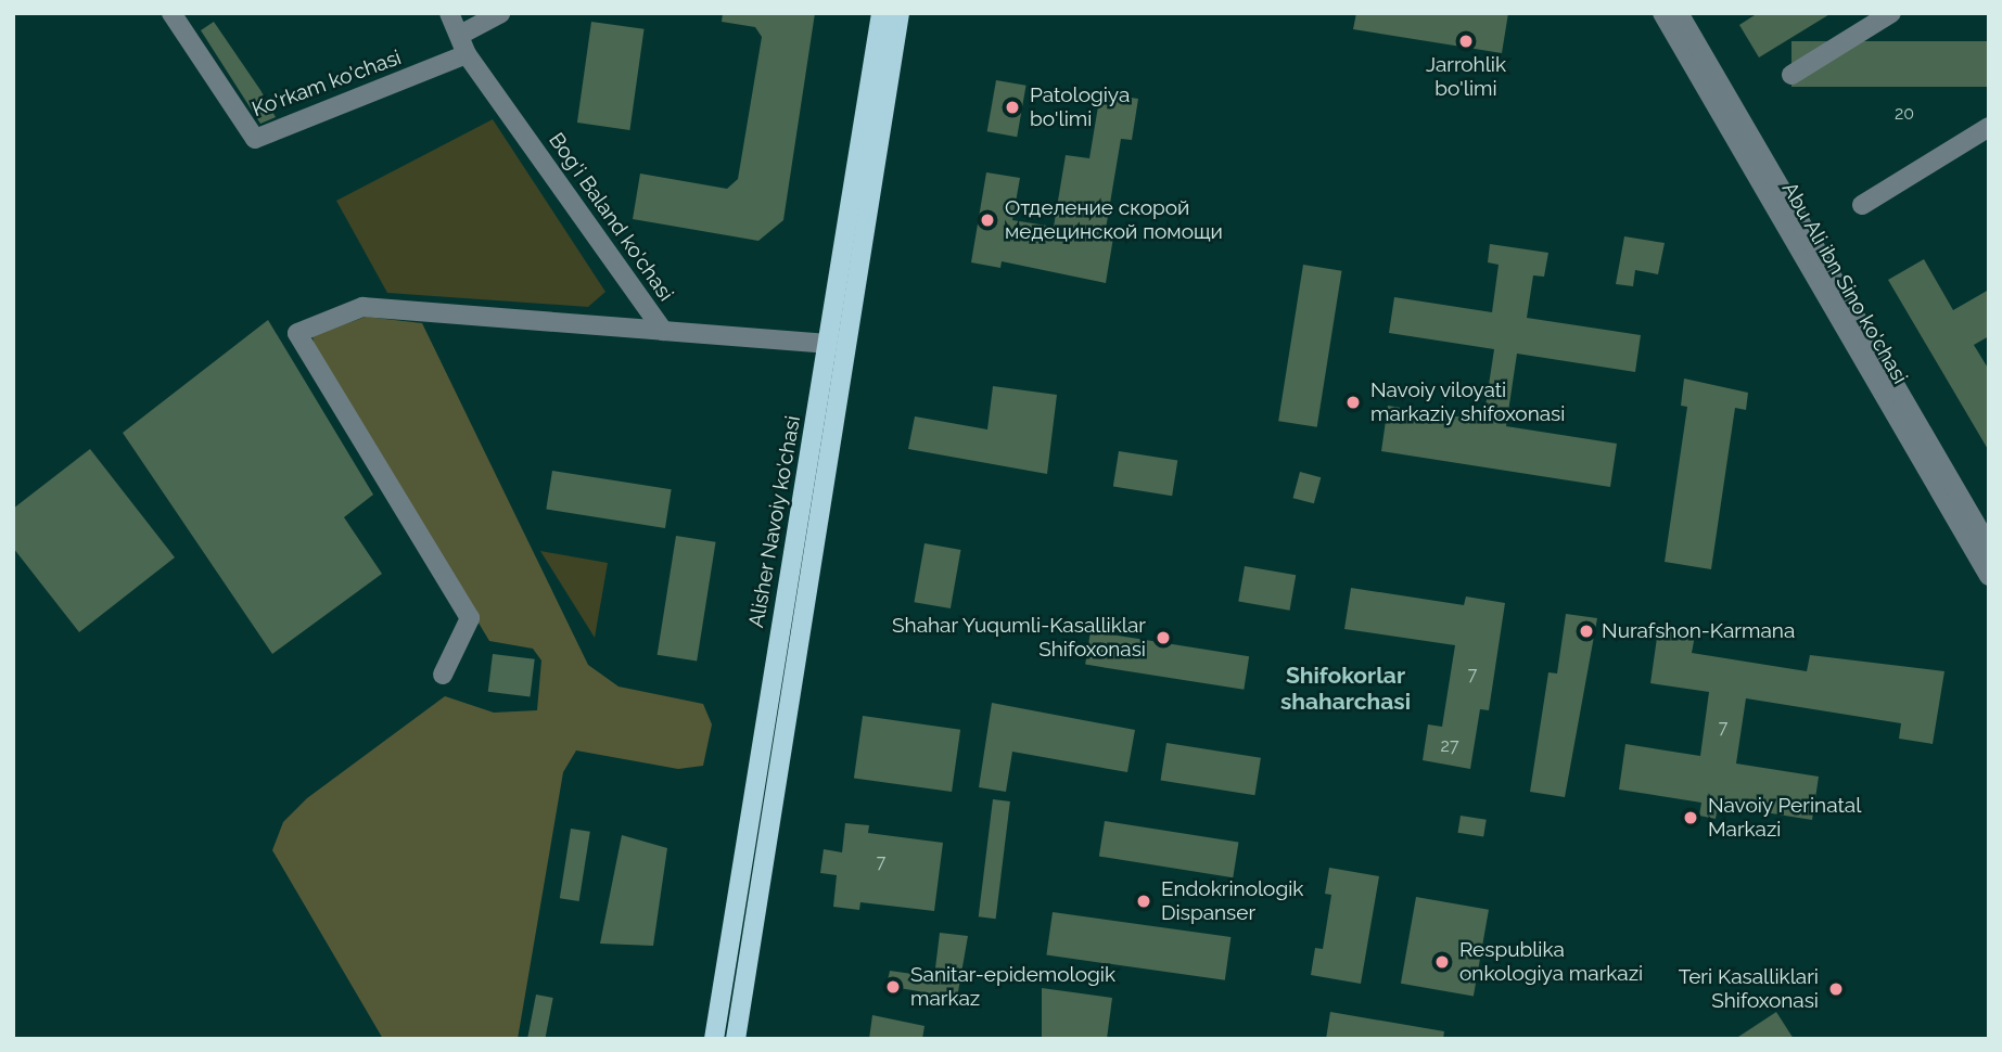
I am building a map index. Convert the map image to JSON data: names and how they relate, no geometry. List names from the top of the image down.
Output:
{
  "streets": {
    "main road": ["Alisher Navoiy ko'chasi"],
    "street": ["Ko'rkam ko'chasi", "Bog'i Baland ko'chasi", "Abu Ali ibn Sino ko'chasi"]
  },
  "crossings": [
    ["Ko'rkam ko'chasi", "Bog'i Baland ko'chasi"],
    ["Bog'i Baland ko'chasi", "Alisher Navoiy ko'chasi"]
  ],
  "districts": ["Shifokorlar shaharchasi"],
  "places": [
    "Jarrohlik bo'limi",
    "Patologiya bo'limi",
    "Отделение скорой медецинской помощи",
    "Navoiy viloyati markaziy shifoxonasi",
    "Nurafshon-Karmana",
    "Shahar Yuqumli-Kasalliklar Shifoxonasi",
    "Navoiy Perinatal Markazi",
    "Endokrinologik Dispanser",
    "Respublika onkologiya markazi",
    "Sanitar-epidemologik markaz",
    "Teri Kasalliklari Shifoxonasi"
  ],
  "house_numbers": [
    "20",
    "7",
    "7",
    "27",
    "7"
  ]
}
